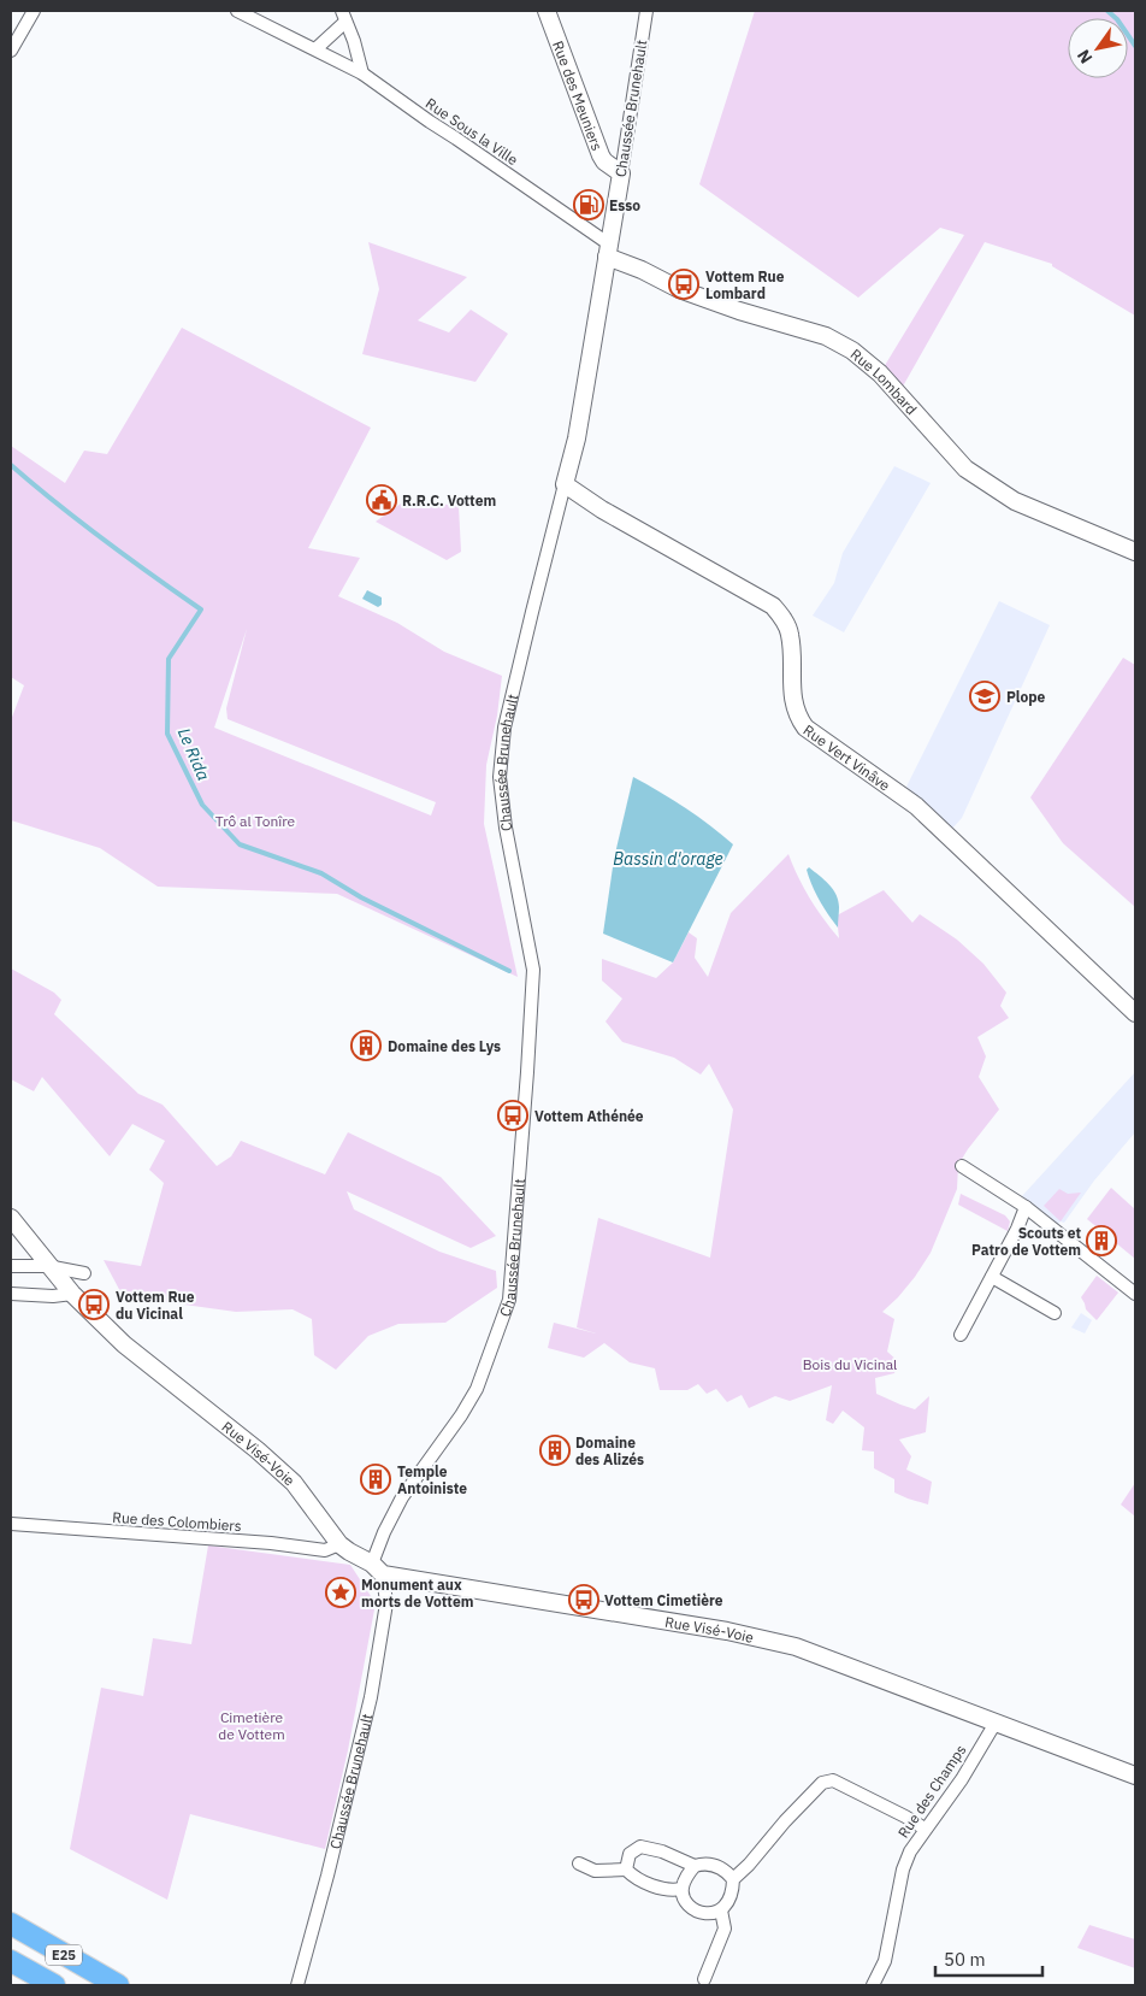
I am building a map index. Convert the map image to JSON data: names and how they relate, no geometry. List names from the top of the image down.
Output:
{
  "streets": {
    "highway": ["E25"],
    "street": [
      "Rue des Meuniers",
      "Chaussée Brunehault",
      "Rue Sous la Ville",
      "Rue Lombard",
      "Rue Vert Vinâve",
      "Rue Visé-Voie",
      "Rue des Colombiers",
      "Rue des Champs"
    ]
  },
  "crossings": [
    ["Rue des Meuniers", "Chaussée Brunehault"],
    ["Chaussée Brunehault", "Rue Sous la Ville"],
    ["Chaussée Brunehault", "Rue Lombard"],
    ["Chaussée Brunehault", "Rue Vert Vinâve"],
    ["Chaussée Brunehault", "Rue Visé-Voie"],
    ["Rue Sous la Ville", "Rue Lombard"],
    ["Rue Visé-Voie", "Rue des Colombiers"],
    ["Rue Visé-Voie", "Rue des Champs"]
  ],
  "water": ["Le Rida", "Bassin d'orage"],
  "parks": ["Trô al Tonîre", "Bois du Vicinal", "Cimetière de Vottem"],
  "places": {
    "fuel station": ["Esso"],
    "bus stop": [
      "Vottem Rue Lombard",
      "Vottem Athénée",
      "Vottem Rue du Vicinal",
      "Vottem Cimetière"
    ],
    "public building": ["R.R.C. Vottem"],
    "school or university": ["Plope"],
    "building": [
      "Domaine des Lys",
      "Scouts et Patro de Vottem",
      "Domaine des Alizés",
      "Temple Antoiniste"
    ],
    "place": ["Monument aux morts de Vottem"]
  },
  "scale_bar": "50 m",
  "north": "bottom left"
}
